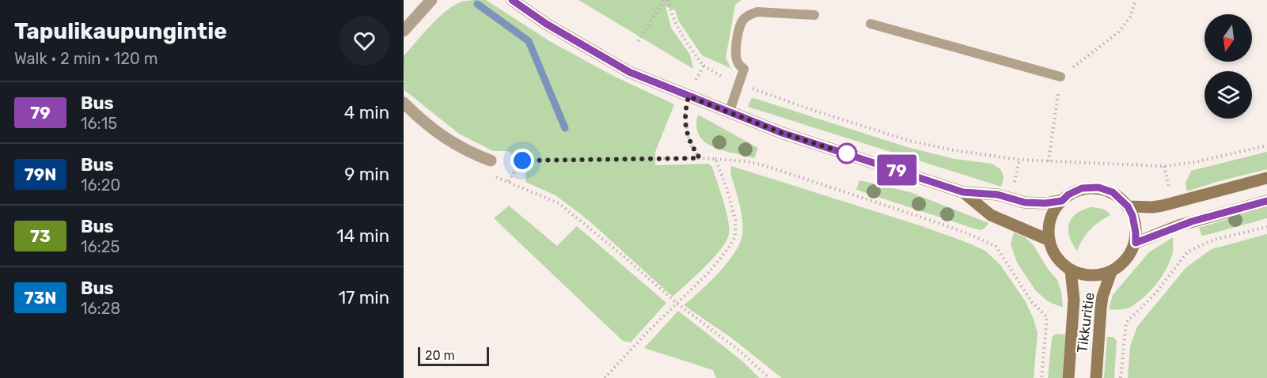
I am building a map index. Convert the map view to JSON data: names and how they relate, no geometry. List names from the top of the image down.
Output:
{
  "streets": {
    "main road": ["Tikkuritie"]
  },
  "lines": ["bus line 79"],
  "scale_bar": "20 m",
  "north": "bottom",
  "page": {
    "heading": ["Tapulikaupungintie", "Walk · 2 min · 120 m"],
    "on_map": "79",
    "list": [
      {
        "mark": "79",
        "name": "Bus",
        "note": "16:15",
        "value": "4 min"
      },
      {
        "mark": "79N",
        "name": "Bus",
        "note": "16:20",
        "value": "9 min"
      },
      {
        "mark": "73",
        "name": "Bus",
        "note": "16:25",
        "value": "14 min"
      },
      {
        "mark": "73N",
        "name": "Bus",
        "note": "16:28",
        "value": "17 min"
      }
    ],
    "scale": "20 m"
  }
}
